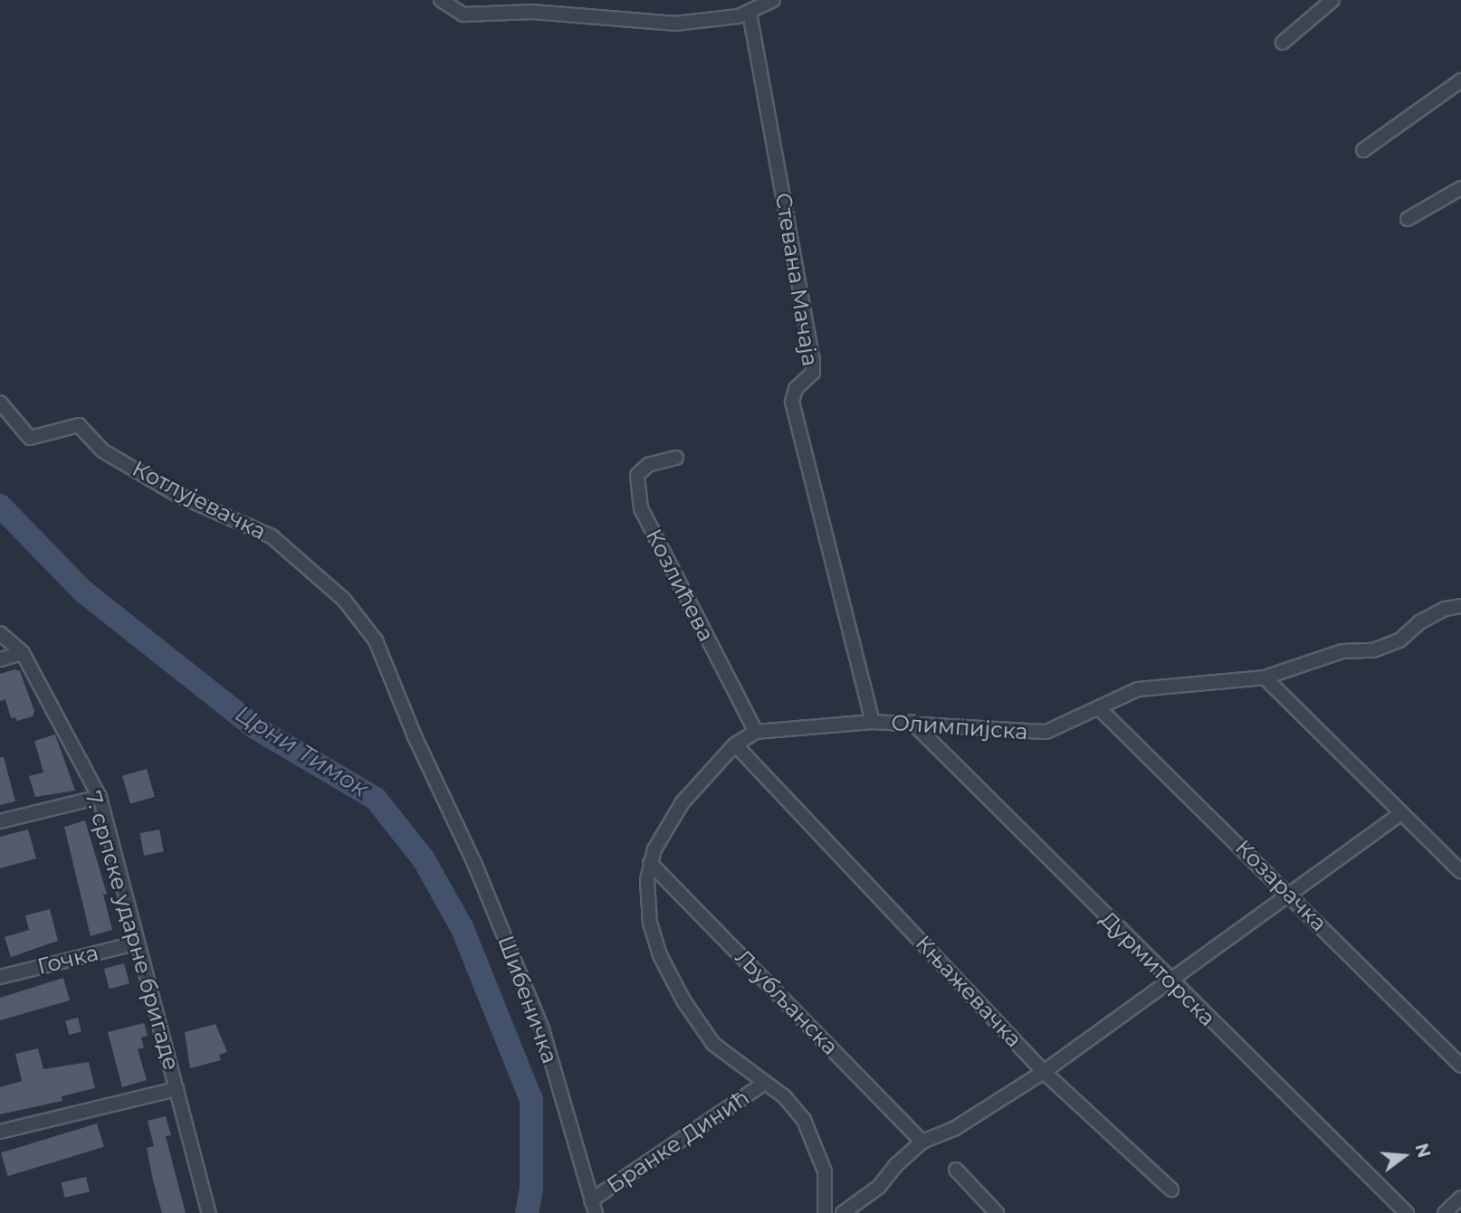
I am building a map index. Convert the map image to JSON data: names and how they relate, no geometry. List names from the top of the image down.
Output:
{
  "streets": {
    "street": [
      "Стевана Мачаја",
      "Котлујевачка",
      "Козлићева",
      "Олимпијска",
      "Козарачка",
      "7. српске ударне бригаде",
      "Гочка",
      "Дурмиторска",
      "Књажевачка",
      "Шибеничка",
      "Љубљанска",
      "Бранке Динић"
    ]
  },
  "crossings": [
    ["Стевана Мачаја", "Олимпијска"],
    ["Котлујевачка", "Шибеничка"],
    ["Козлићева", "Олимпијска"],
    ["Олимпијска", "Козарачка"],
    ["Олимпијска", "Дурмиторска"],
    ["Олимпијска", "Књажевачка"],
    ["Олимпијска", "Љубљанска"],
    ["7. српске ударне бригаде", "Гочка"],
    ["Шибеничка", "Бранке Динић"]
  ],
  "water": ["Црни Тимок"],
  "north": "right"
}
